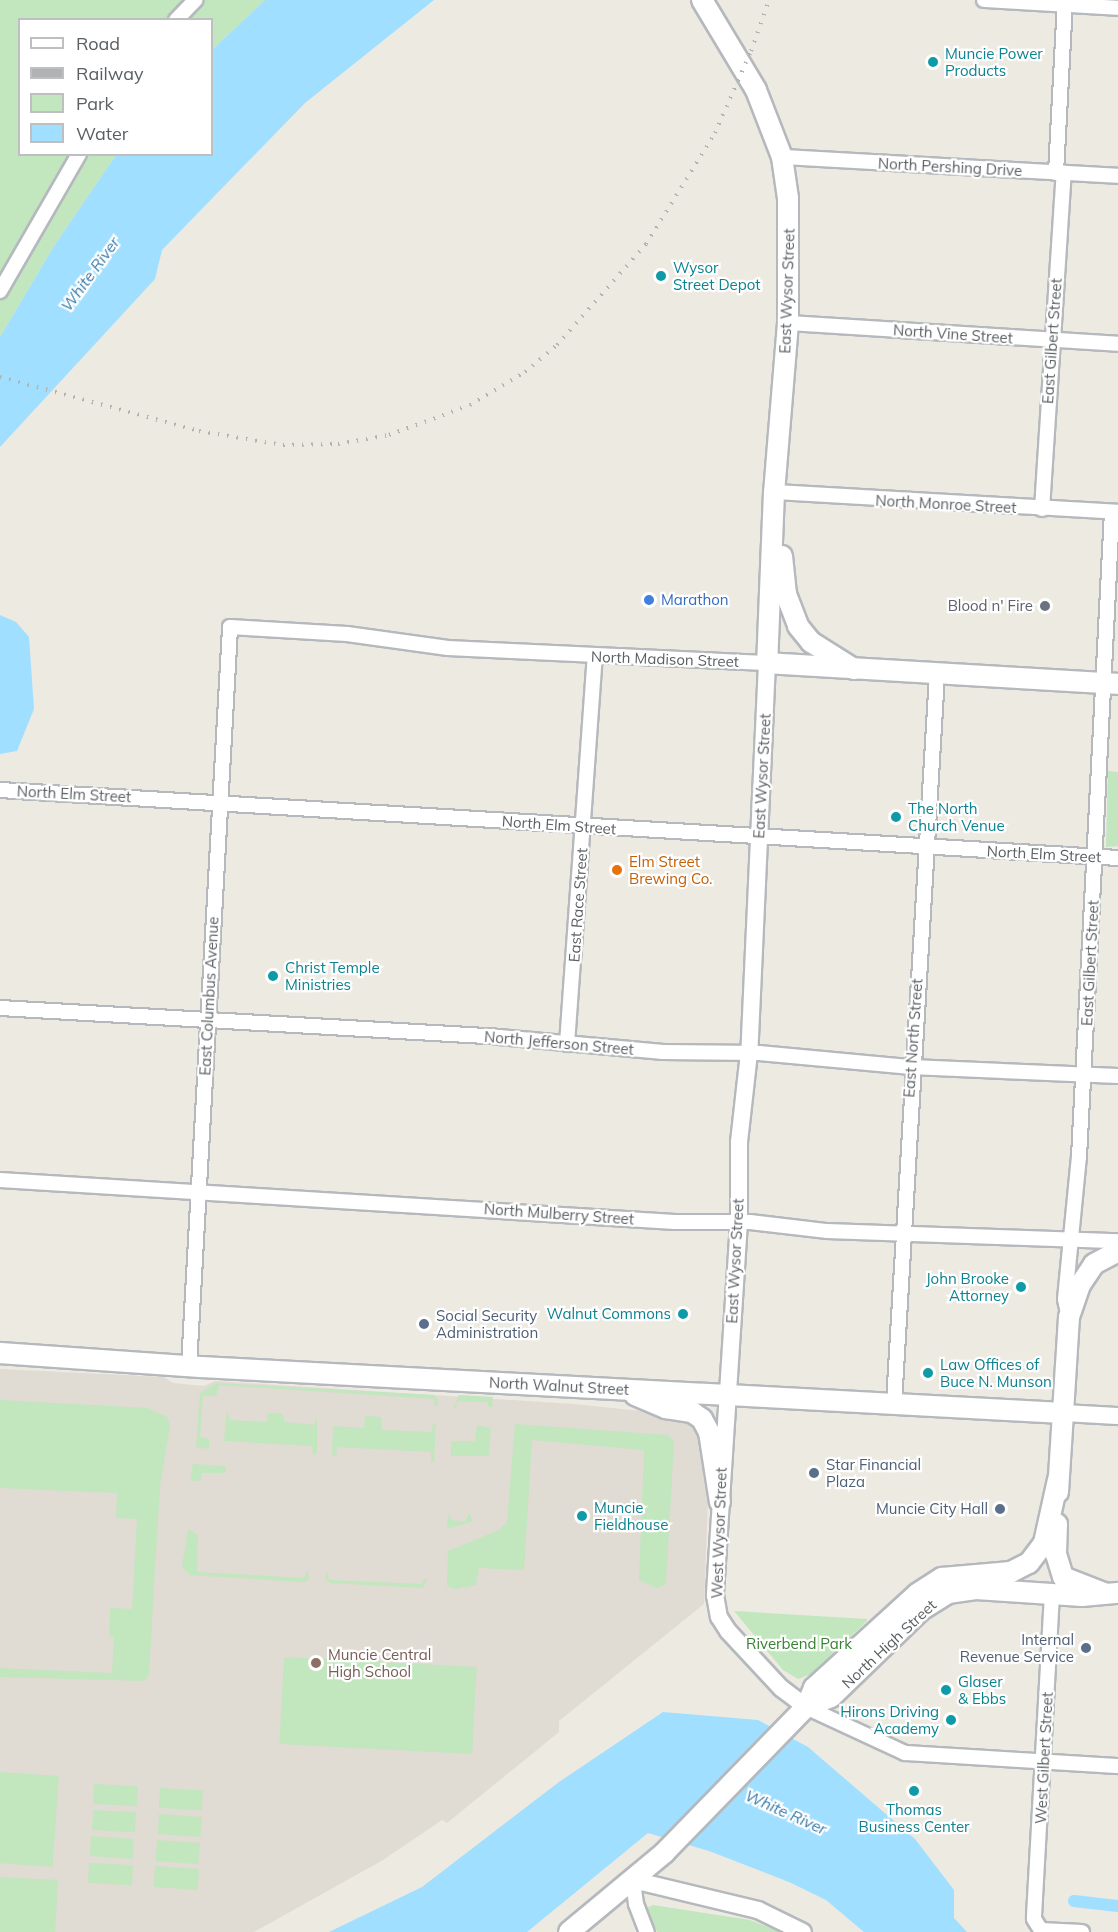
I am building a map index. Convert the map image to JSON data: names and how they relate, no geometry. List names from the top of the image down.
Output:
{
  "streets": {
    "main road": [
      "East Wysor Street",
      "East Gilbert Street",
      "North Madison Street",
      "North Walnut Street",
      "North High Street"
    ],
    "street": [
      "North Pershing Drive",
      "North Vine Street",
      "North Monroe Street",
      "North Elm Street",
      "East Race Street",
      "East Columbus Avenue",
      "East North Street",
      "North Jefferson Street",
      "North Mulberry Street",
      "West Wysor Street",
      "West Gilbert Street"
    ]
  },
  "crossings": [
    ["North Pershing Drive", "East Wysor Street"],
    ["North Pershing Drive", "East Gilbert Street"],
    ["East Wysor Street", "North Vine Street"],
    ["East Wysor Street", "North Monroe Street"],
    ["East Wysor Street", "North Madison Street"],
    ["East Wysor Street", "North Elm Street"],
    ["East Wysor Street", "North Jefferson Street"],
    ["East Wysor Street", "North Mulberry Street"],
    ["East Wysor Street", "North Walnut Street"],
    ["East Wysor Street", "West Wysor Street"],
    ["North Vine Street", "East Gilbert Street"],
    ["East Gilbert Street", "North Monroe Street"],
    ["East Gilbert Street", "North Madison Street"],
    ["East Gilbert Street", "North Elm Street"],
    ["East Gilbert Street", "North Jefferson Street"],
    ["East Gilbert Street", "North Mulberry Street"],
    ["East Gilbert Street", "North Walnut Street"],
    ["North Madison Street", "East Race Street"],
    ["North Madison Street", "East Columbus Avenue"],
    ["North Madison Street", "East North Street"],
    ["North Elm Street", "East Race Street"],
    ["North Elm Street", "East Columbus Avenue"],
    ["North Elm Street", "East North Street"],
    ["East Race Street", "North Jefferson Street"],
    ["East Columbus Avenue", "North Jefferson Street"],
    ["East Columbus Avenue", "North Mulberry Street"],
    ["East Columbus Avenue", "North Walnut Street"],
    ["East North Street", "North Jefferson Street"],
    ["East North Street", "North Mulberry Street"],
    ["East North Street", "North Walnut Street"],
    ["North Walnut Street", "West Wysor Street"],
    ["West Wysor Street", "North High Street"],
    ["North High Street", "West Gilbert Street"]
  ],
  "water": ["White River"],
  "parks": ["Riverbend Park"],
  "places": [
    "Muncie Power Products",
    "Wysor Street Depot",
    "Marathon",
    "Blood n' Fire",
    "The North Church Venue",
    "Elm Street Brewing Co.",
    "Christ Temple Ministries",
    "John Brooke Attorney",
    "Walnut Commons",
    "Social Security Administration",
    "Law Offices of Buce N. Munson",
    "Star Financial Plaza",
    "Muncie City Hall",
    "Muncie Fieldhouse",
    "Internal Revenue Service",
    "Muncie Central High School",
    "Glaser & Ebbs",
    "Hirons Driving Academy",
    "Thomas Business Center"
  ],
  "legend": [
    "Road",
    "Railway",
    "Park",
    "Water"
  ]
}
